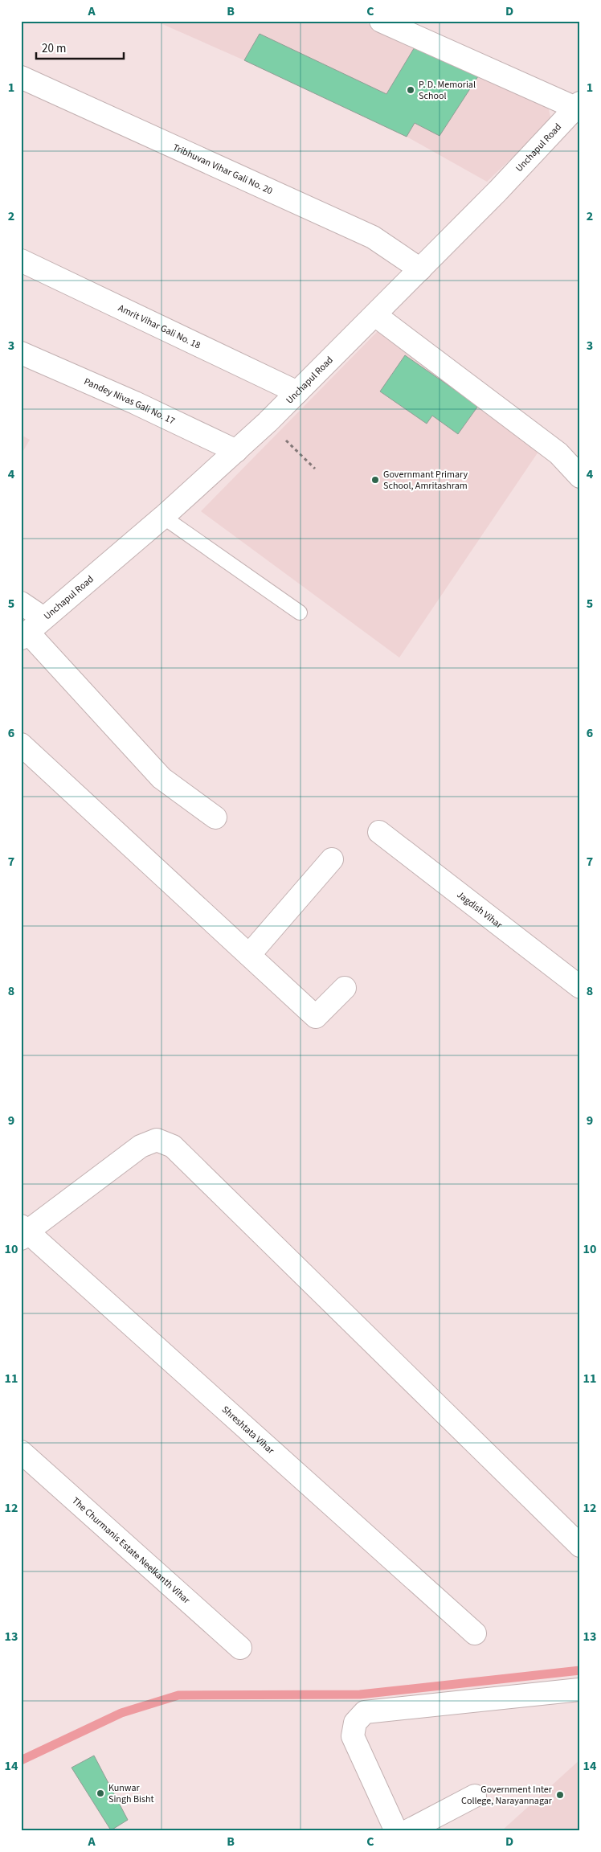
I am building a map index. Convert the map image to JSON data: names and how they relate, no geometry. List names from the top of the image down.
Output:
{
  "streets": {
    "street": [
      "Unchapul Road",
      "Tribhuvan Vihar Gali No. 20",
      "Amrit Vihar Gali No. 18",
      "Pandey Nivas Gali No. 17",
      "Jagdish Vihar",
      "Shreshtata Vihar",
      "The Churmanis Estate Neelkanth Vihar"
    ]
  },
  "crossings": [
    ["Unchapul Road", "Tribhuvan Vihar Gali No. 20"],
    ["Unchapul Road", "Amrit Vihar Gali No. 18"],
    ["Unchapul Road", "Pandey Nivas Gali No. 17"]
  ],
  "places": [
    "P. D. Memorial School",
    "Governmant Primary School, Amritashram",
    "Kunwar Singh Bisht",
    "Government Inter College, Narayannagar"
  ],
  "scale_bar": "20 m",
  "grid": {
    "columns": [
      "A",
      "B",
      "C",
      "D"
    ],
    "rows": [
      "1",
      "2",
      "3",
      "4",
      "5",
      "6",
      "7",
      "8",
      "9",
      "10",
      "11",
      "12",
      "13",
      "14"
    ]
  }
}
